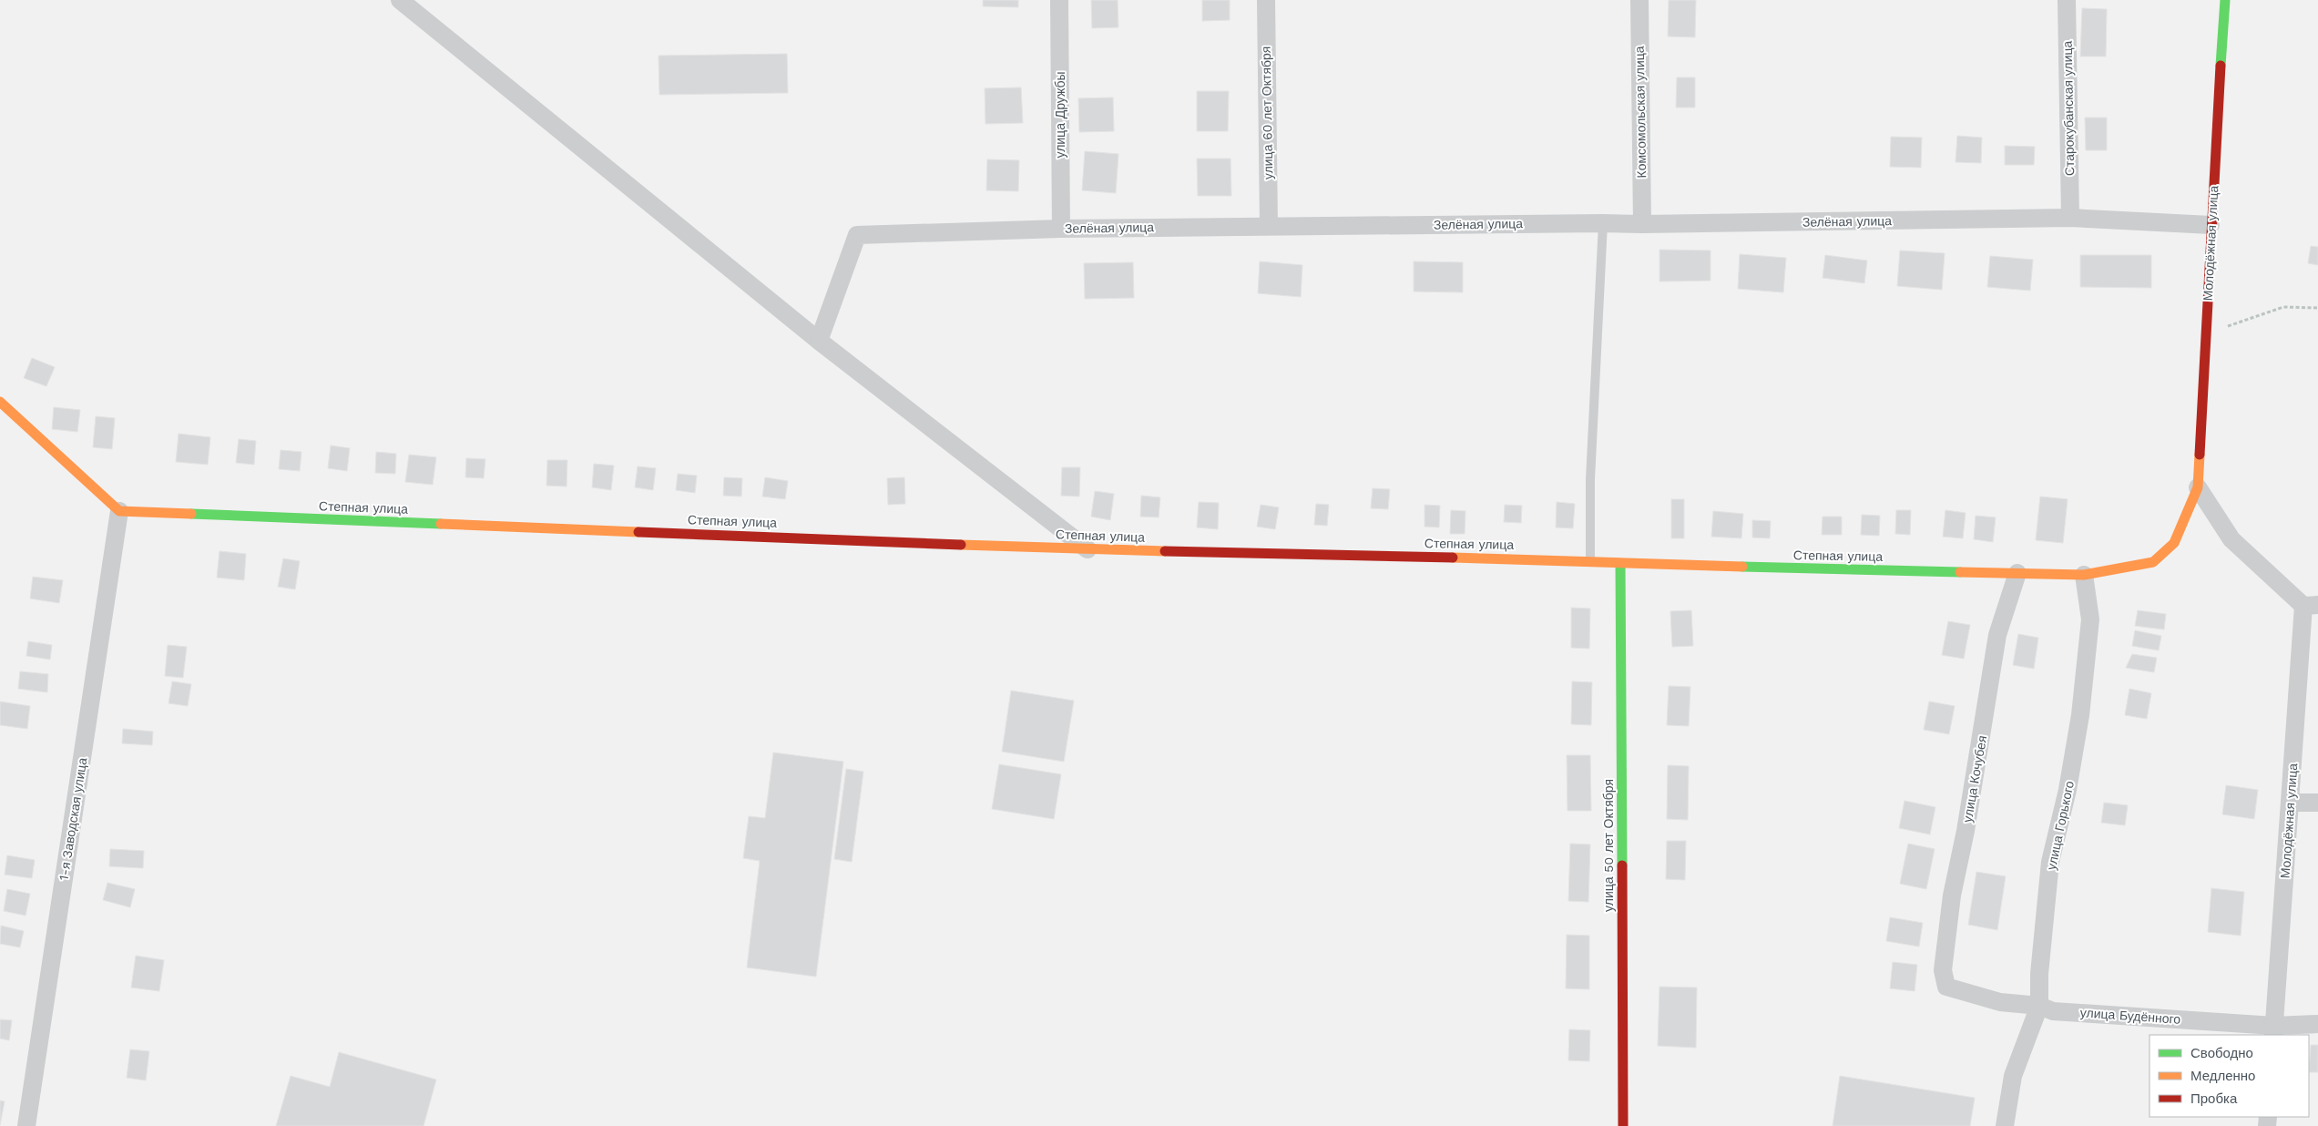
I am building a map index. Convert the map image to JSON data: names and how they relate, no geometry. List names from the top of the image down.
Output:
{
  "streets": {
    "street": [
      "Старокубанская улица",
      "Комсомольская улица",
      "улица 60 лет Октября",
      "улица Дружбы",
      "Зелёная улица",
      "Молодёжная улица",
      "Степная улица",
      "улица Кочубея",
      "1-я Заводская улица",
      "улица Горького",
      "улица 50 лет Октября",
      "улица Будённого"
    ]
  },
  "crossings": [
    ["Старокубанская улица", "Зелёная улица"],
    ["Комсомольская улица", "Зелёная улица"],
    ["улица 60 лет Октября", "Зелёная улица"],
    ["улица Дружбы", "Зелёная улица"],
    ["Зелёная улица", "Молодёжная улица"],
    ["Молодёжная улица", "Степная улица"],
    ["Молодёжная улица", "улица Будённого"],
    ["Степная улица", "улица Кочубея"],
    ["Степная улица", "1-я Заводская улица"],
    ["Степная улица", "улица Горького"],
    ["Степная улица", "улица 50 лет Октября"],
    ["улица Кочубея", "улица Будённого"],
    ["улица Горького", "улица Будённого"]
  ],
  "legend": ["Свободно", "Медленно", "Пробка"]
}
